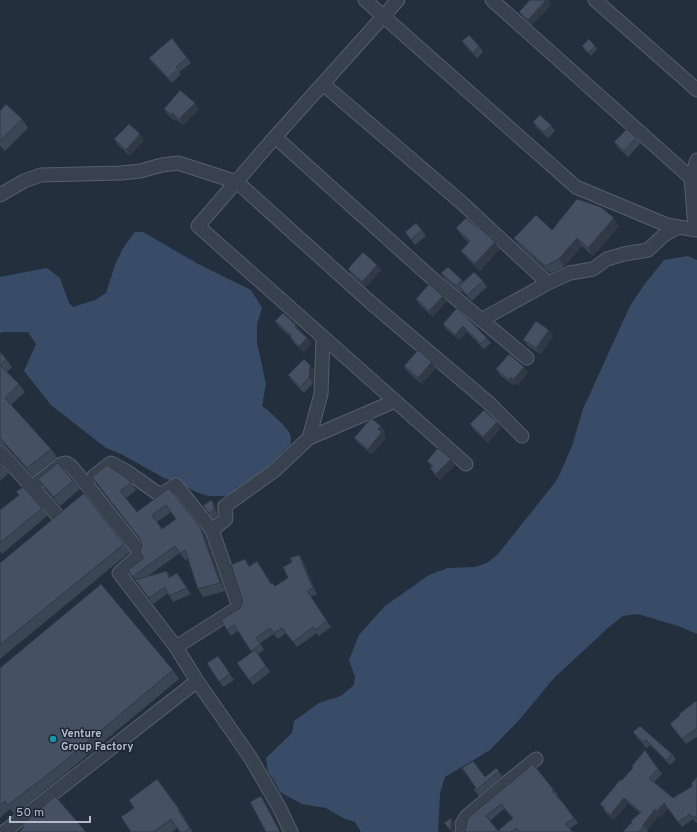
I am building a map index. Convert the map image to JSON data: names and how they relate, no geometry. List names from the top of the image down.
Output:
{
  "places": ["Venture Group Factory"],
  "scale_bar": "50 m"
}
